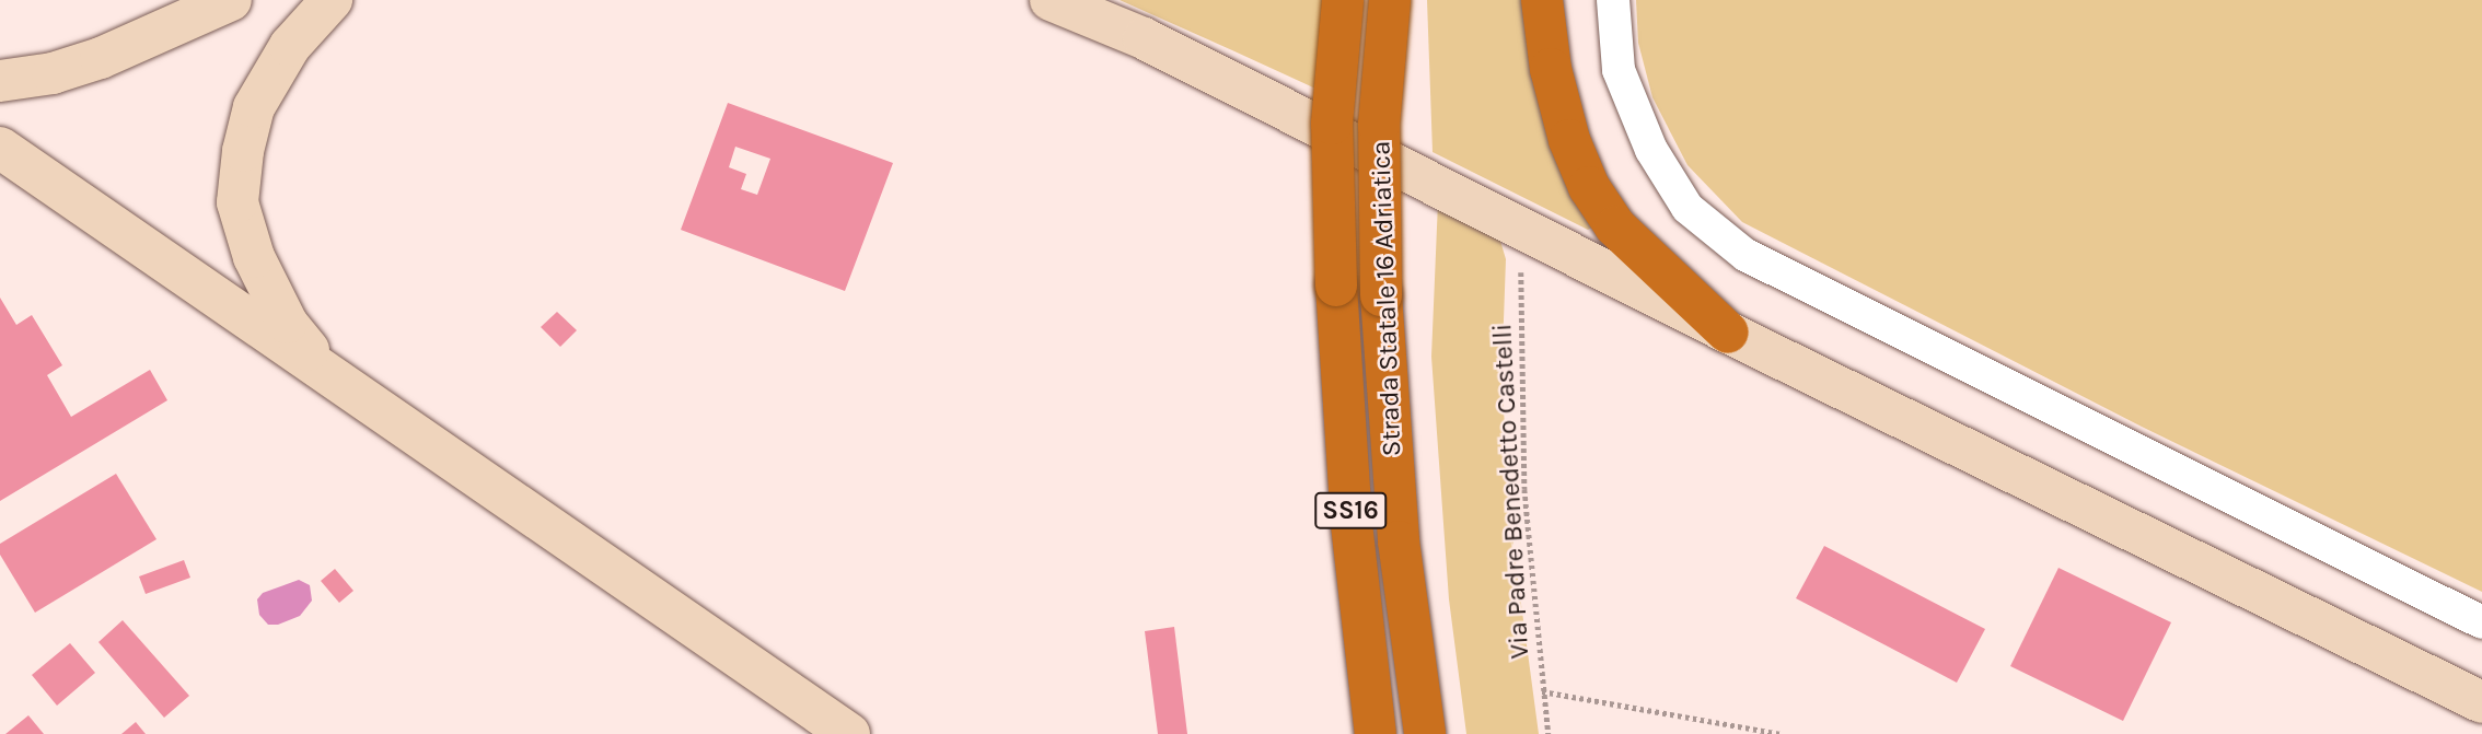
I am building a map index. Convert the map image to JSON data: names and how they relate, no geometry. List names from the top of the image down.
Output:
{
  "streets": {
    "highway": ["Strada Statale 16 Adriatica", "SS16"],
    "path": ["Via Padre Benedetto Castelli"]
  }
}
